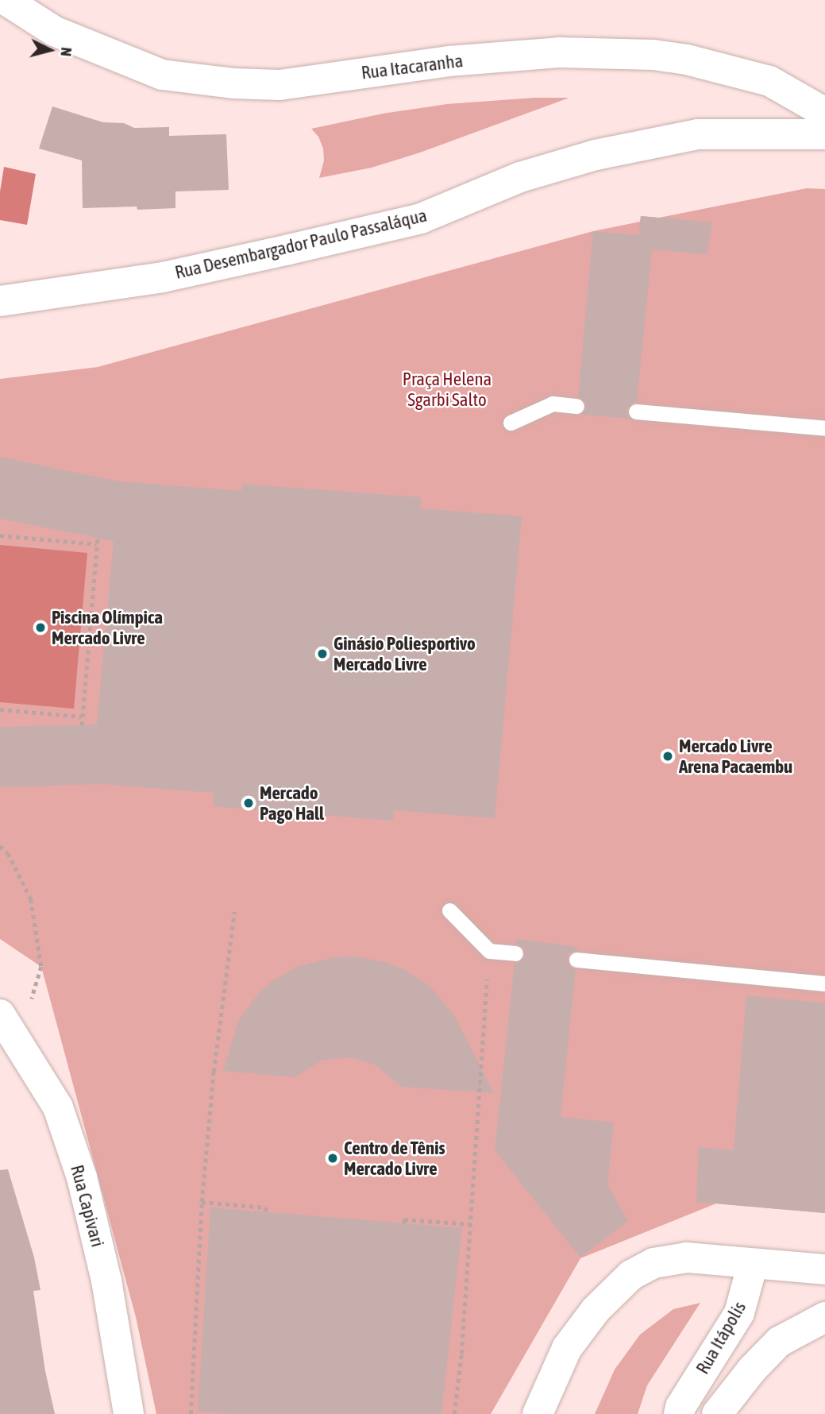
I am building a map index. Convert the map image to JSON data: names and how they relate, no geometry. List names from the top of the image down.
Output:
{
  "streets": {
    "main road": [
      "Rua Itacaranha",
      "Rua Desembargador Paulo Passaláqua",
      "Rua Capivari",
      "Rua Itápolis"
    ]
  },
  "parks": ["Praça Helena Sgarbi Salto"],
  "places": [
    "Piscina Olímpica Mercado Livre",
    "Ginásio Poliesportivo Mercado Livre",
    "Mercado Livre Arena Pacaembu",
    "Mercado Pago Hall",
    "Centro de Tênis Mercado Livre"
  ],
  "north": "right"
}
